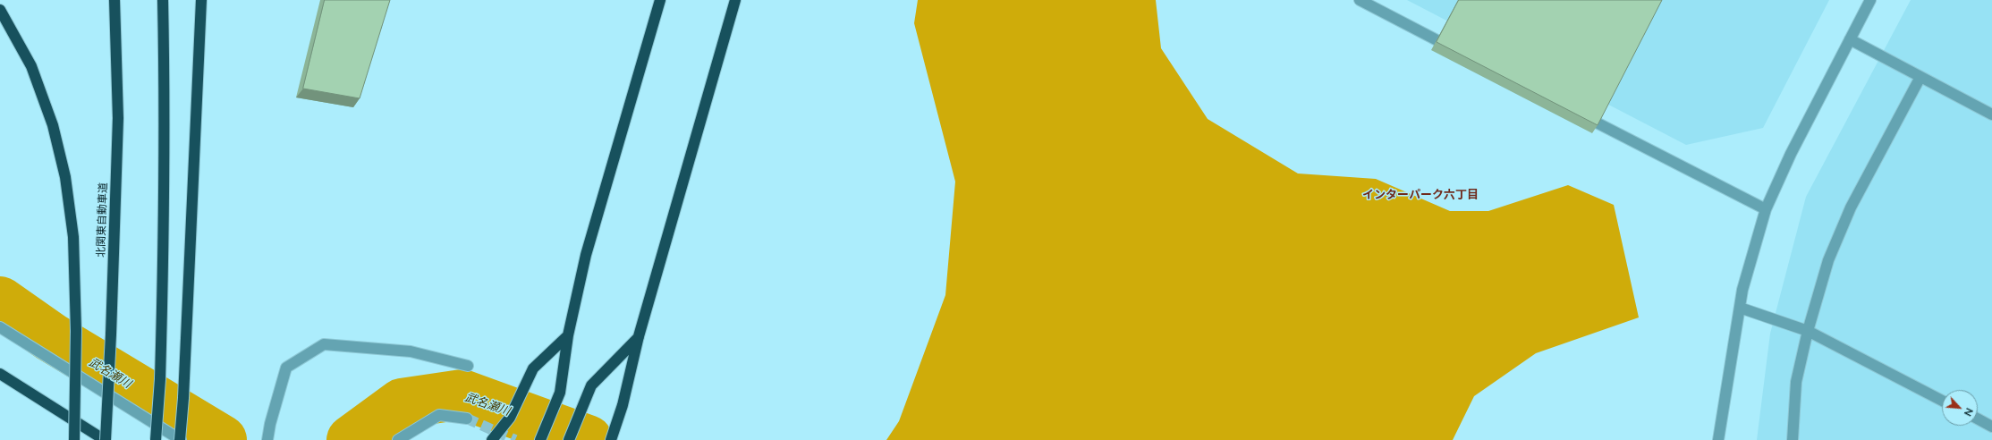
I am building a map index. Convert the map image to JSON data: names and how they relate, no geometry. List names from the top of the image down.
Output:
{
  "streets": {
    "highway": ["北関東自動車道"]
  },
  "districts": ["インターパーク六丁目"],
  "water": ["武名瀬川"],
  "north": "bottom right"
}
